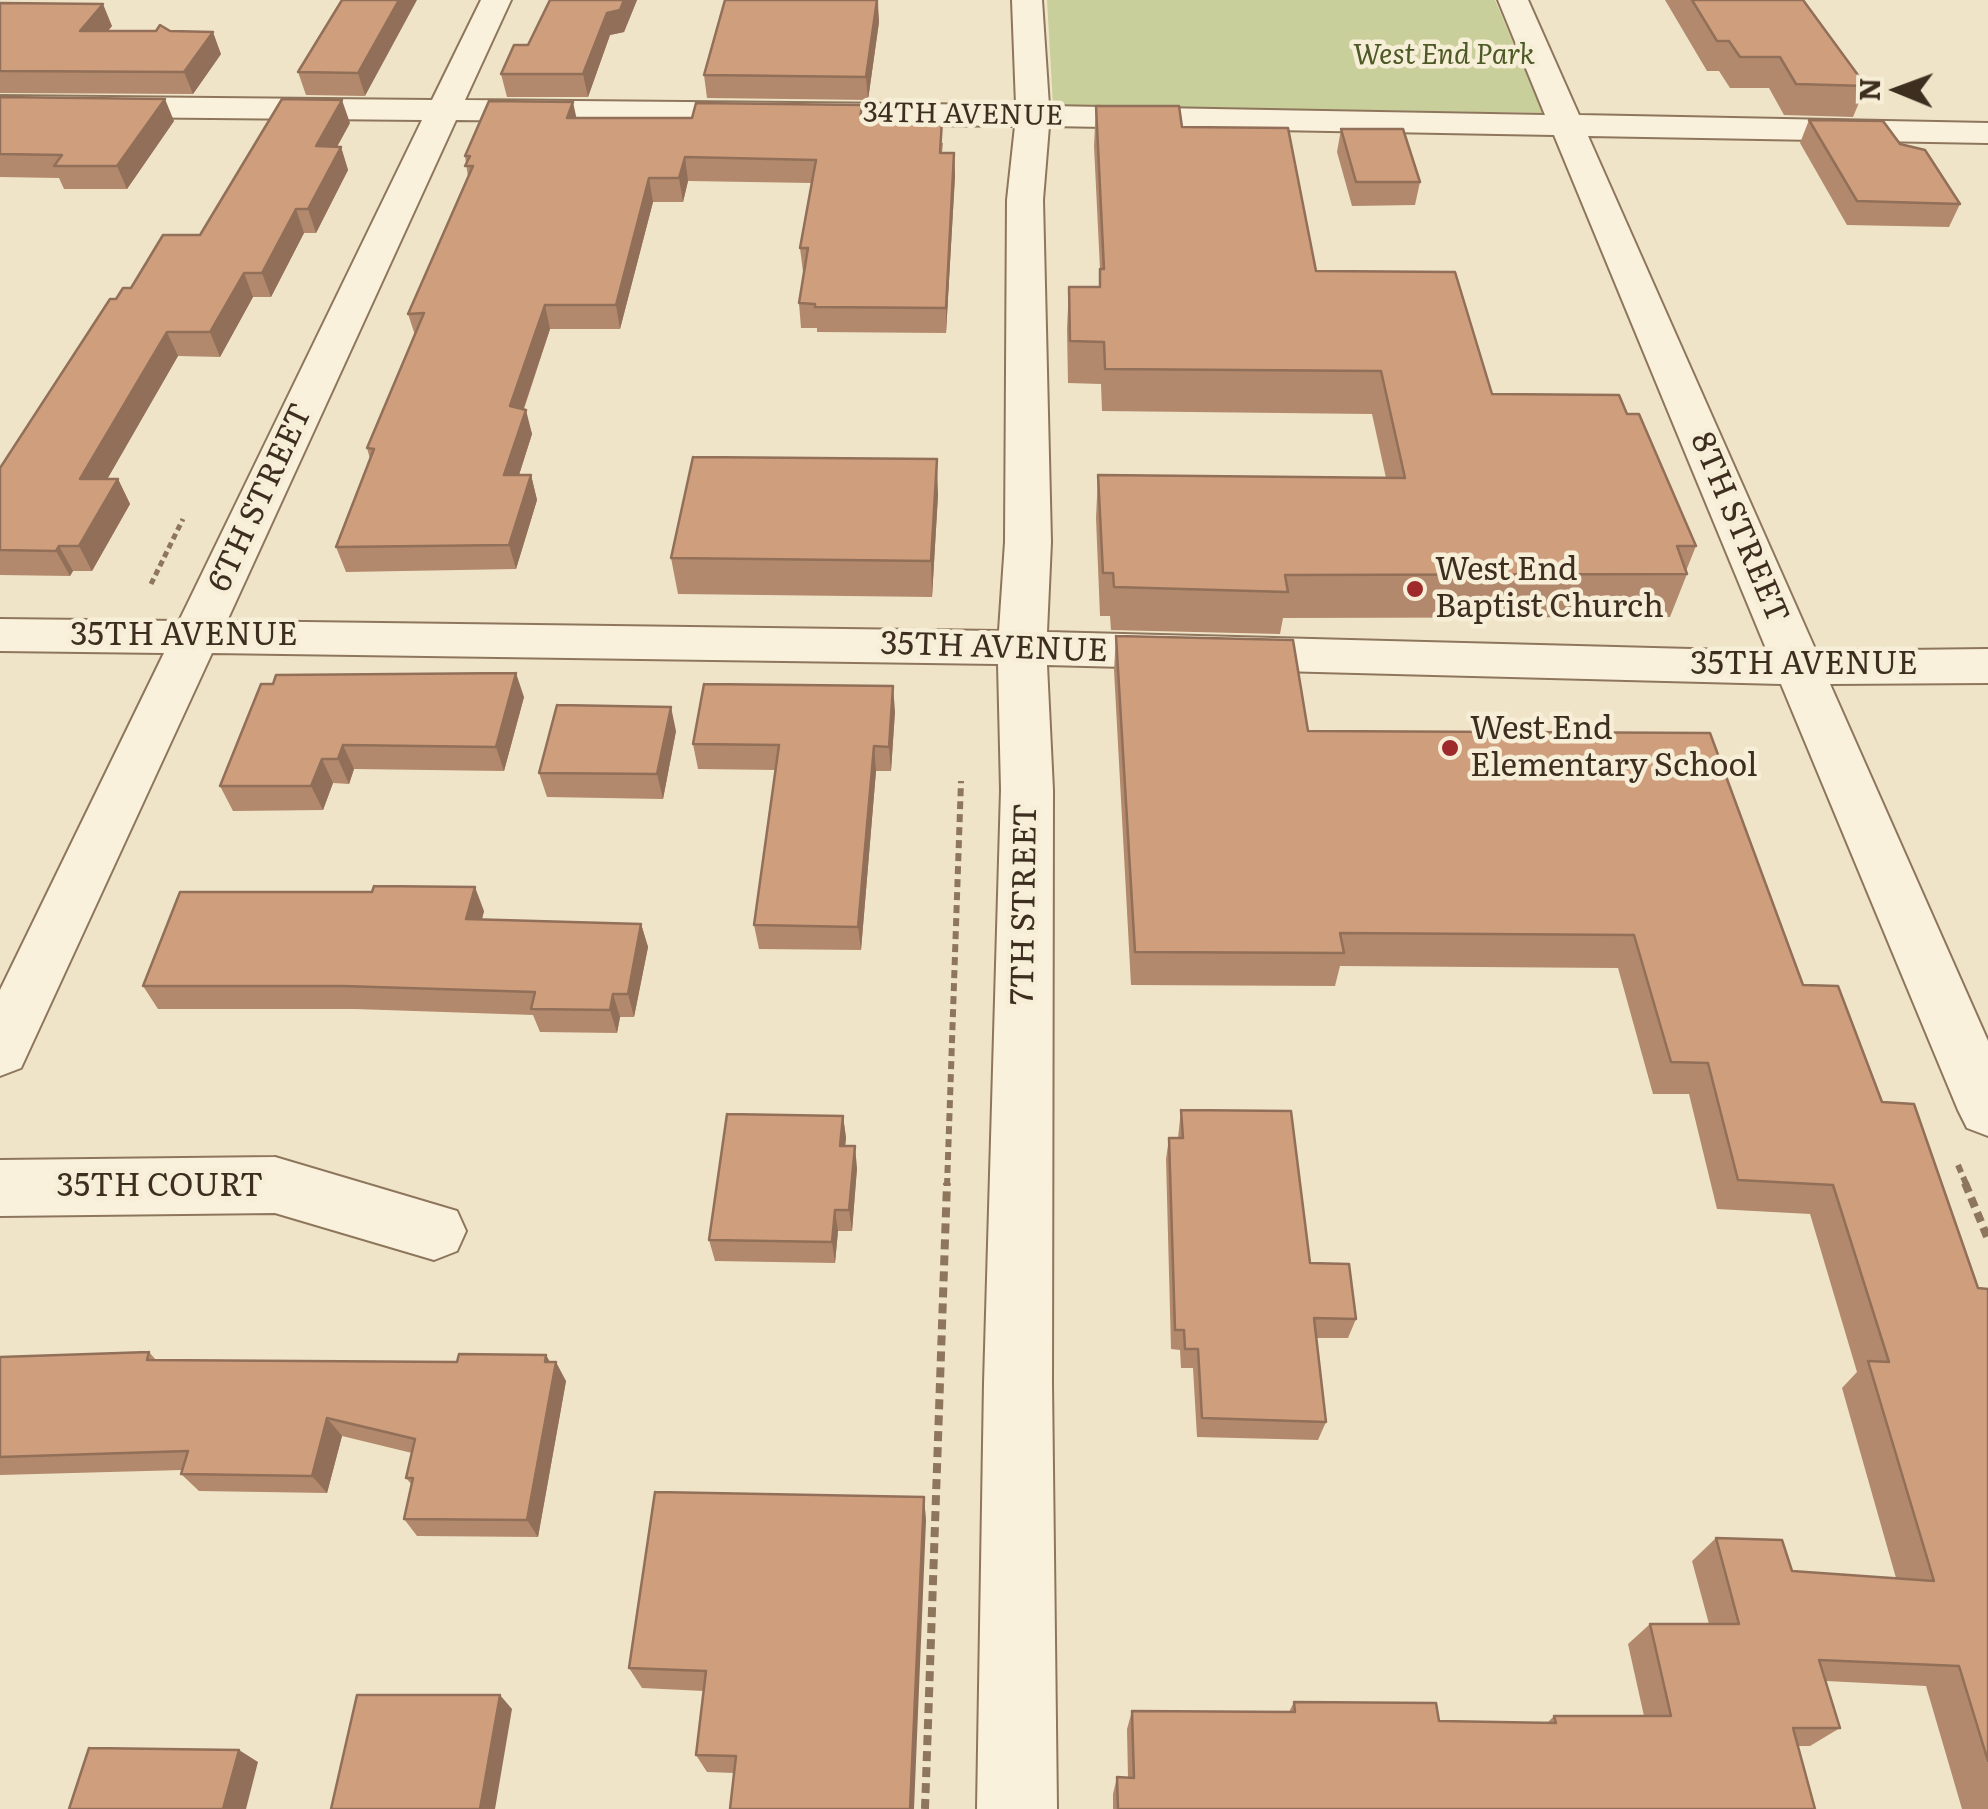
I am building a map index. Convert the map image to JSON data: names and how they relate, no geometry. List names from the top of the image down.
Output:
{
  "streets": {
    "street": [
      "34TH AVENUE",
      "6TH STREET",
      "8TH STREET",
      "35TH AVENUE",
      "7TH STREET",
      "35TH COURT"
    ]
  },
  "crossings": [
    ["34TH AVENUE", "6TH STREET"],
    ["34TH AVENUE", "8TH STREET"],
    ["34TH AVENUE", "7TH STREET"],
    ["6TH STREET", "35TH AVENUE"],
    ["8TH STREET", "35TH AVENUE"],
    ["35TH AVENUE", "7TH STREET"]
  ],
  "parks": ["West End Park"],
  "places": ["West End Baptist Church", "West End Elementary School"],
  "north": "left"
}
